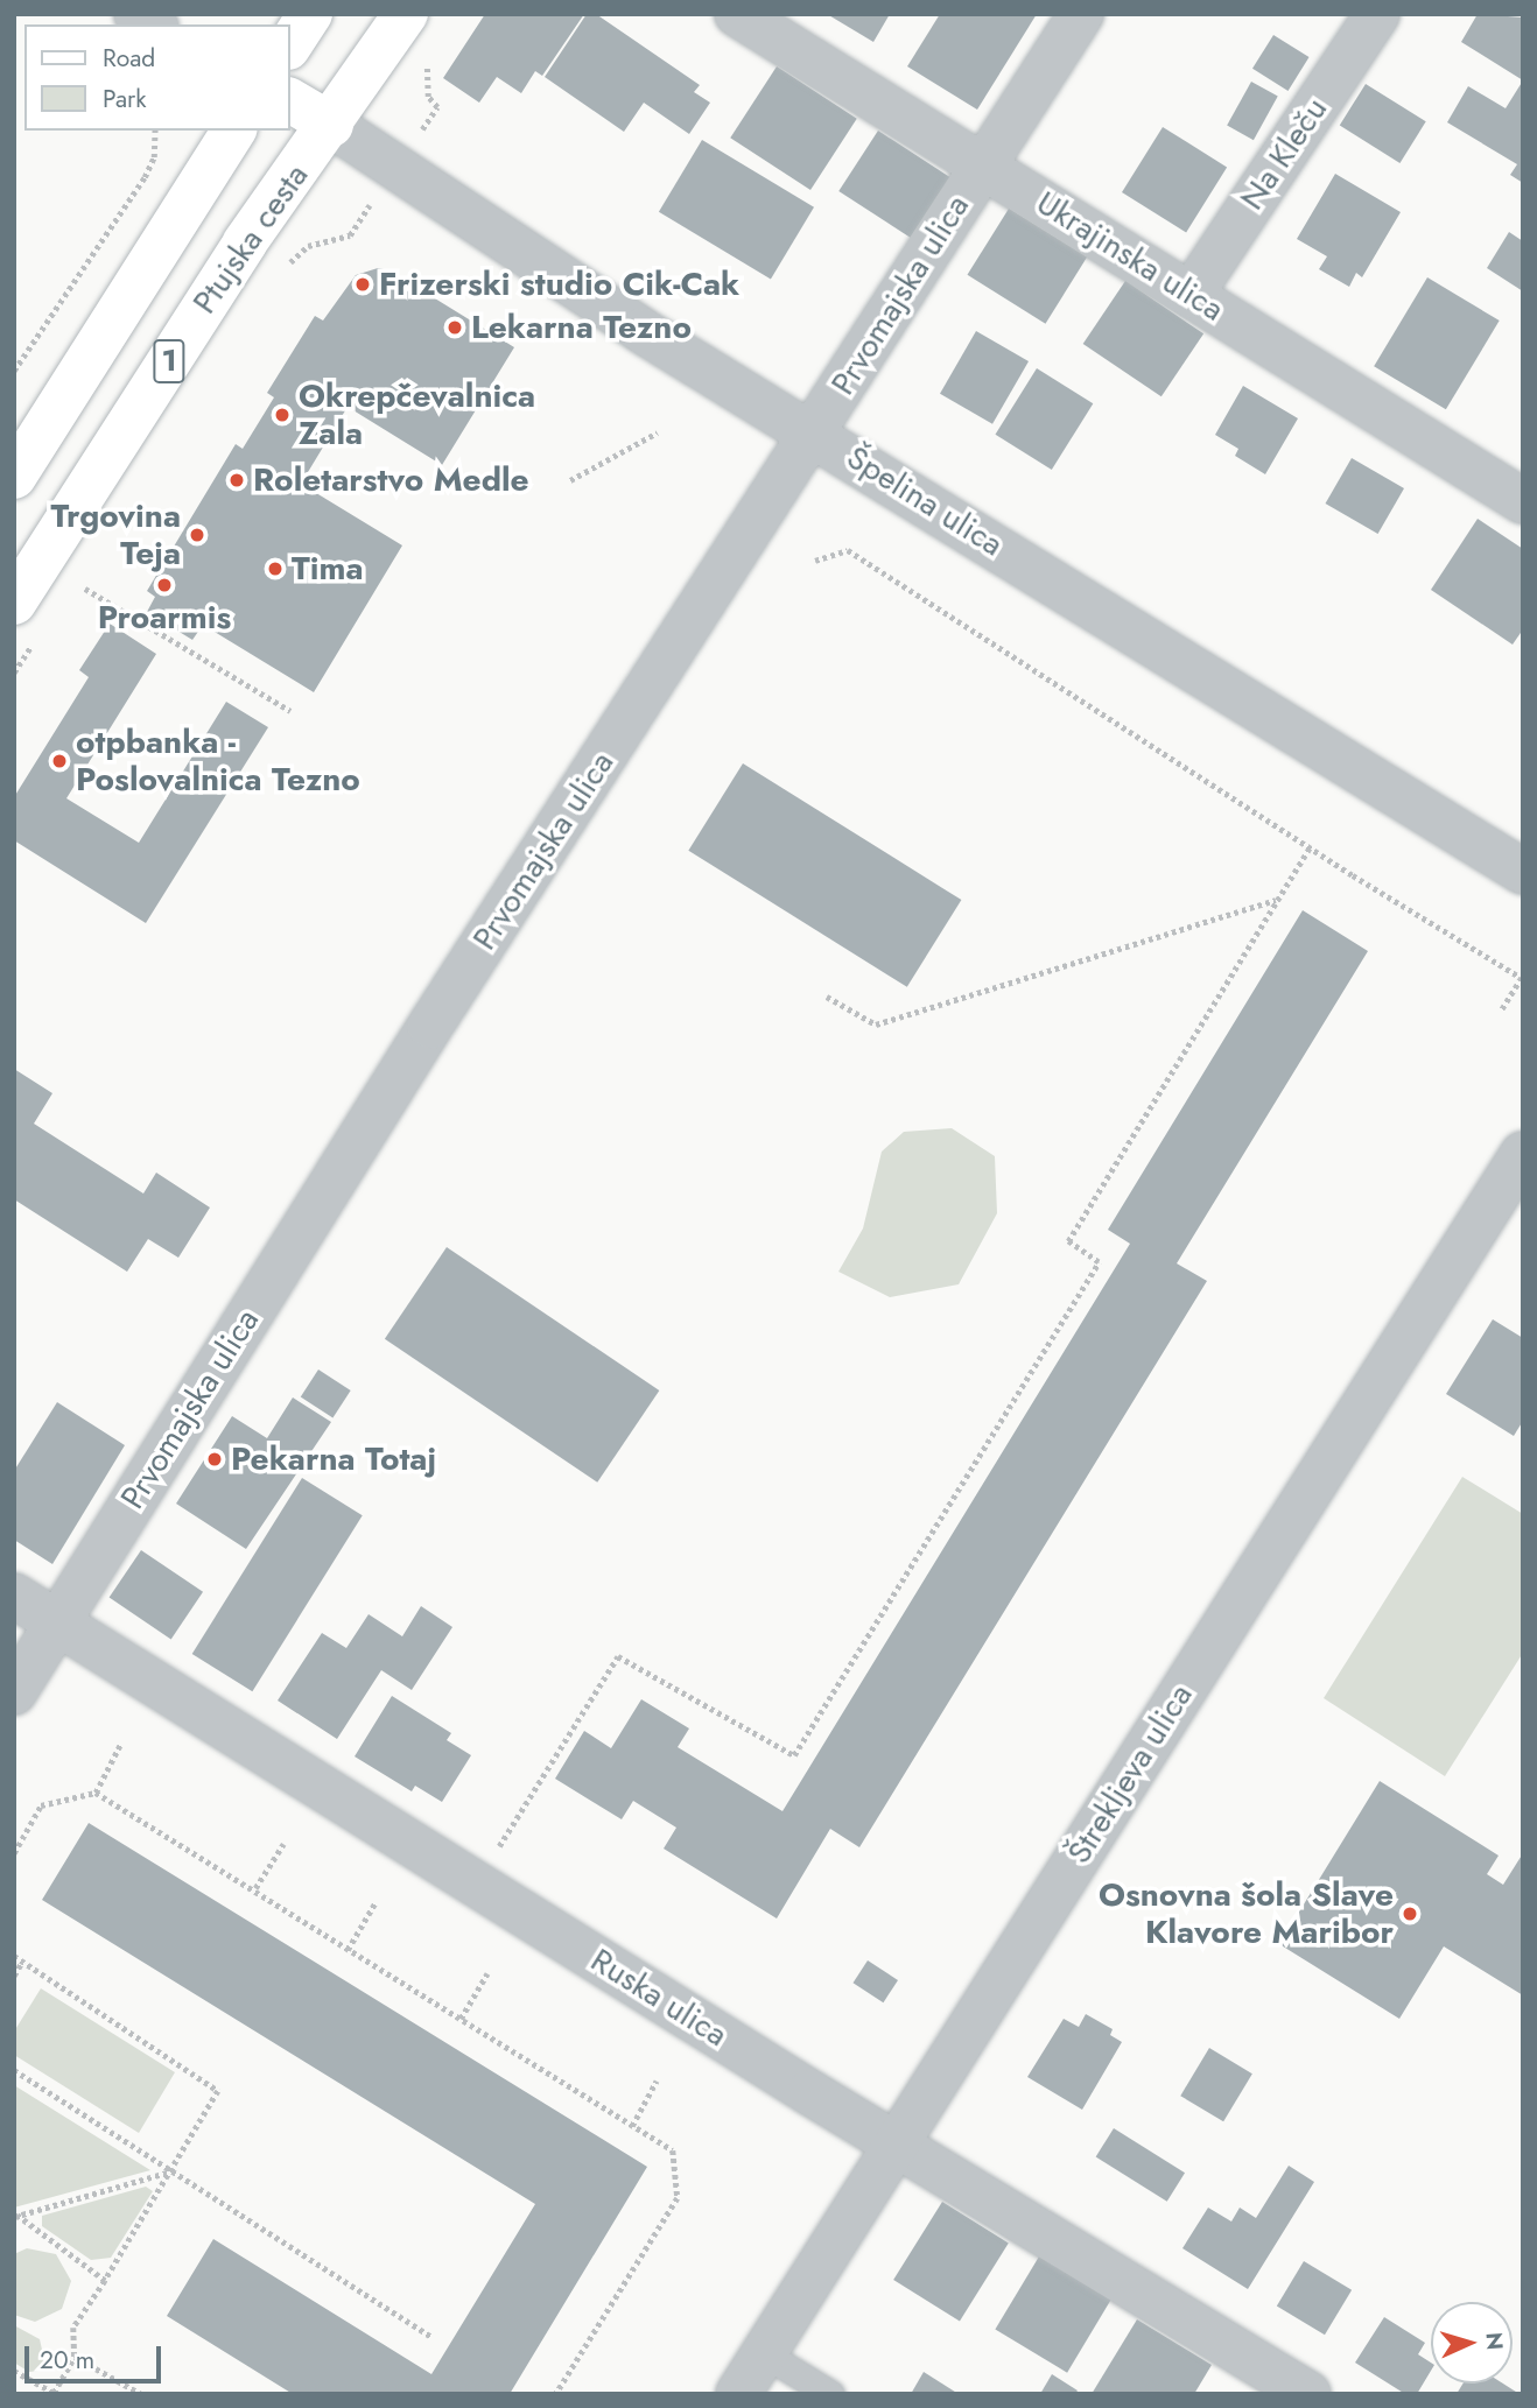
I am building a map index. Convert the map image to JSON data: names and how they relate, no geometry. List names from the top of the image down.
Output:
{
  "streets": {
    "main road": ["Ptujska cesta", "1"],
    "street": [
      "Na Kleču",
      "Ukrajinska ulica",
      "Prvomajska ulica",
      "Špelina ulica",
      "Štrekljeva ulica",
      "Ruska ulica"
    ]
  },
  "crossings": [
    ["Na Kleču", "Ukrajinska ulica"],
    ["Ptujska cesta", "Špelina ulica"],
    ["Ukrajinska ulica", "Prvomajska ulica"],
    ["Prvomajska ulica", "Špelina ulica"],
    ["Prvomajska ulica", "Ruska ulica"],
    ["Štrekljeva ulica", "Ruska ulica"]
  ],
  "places": [
    "Frizerski studio Cik-Cak",
    "Lekarna Tezno",
    "Okrepčevalnica Zala",
    "Roletarstvo Medle",
    "Trgovina Teja",
    "Tima",
    "Proarmis",
    "otpbanka - Poslovalnica Tezno",
    "Pekarna Totaj",
    "Osnovna šola Slave Klavore Maribor"
  ],
  "legend": ["Road", "Park"],
  "scale_bar": "20 m",
  "north": "right"
}
